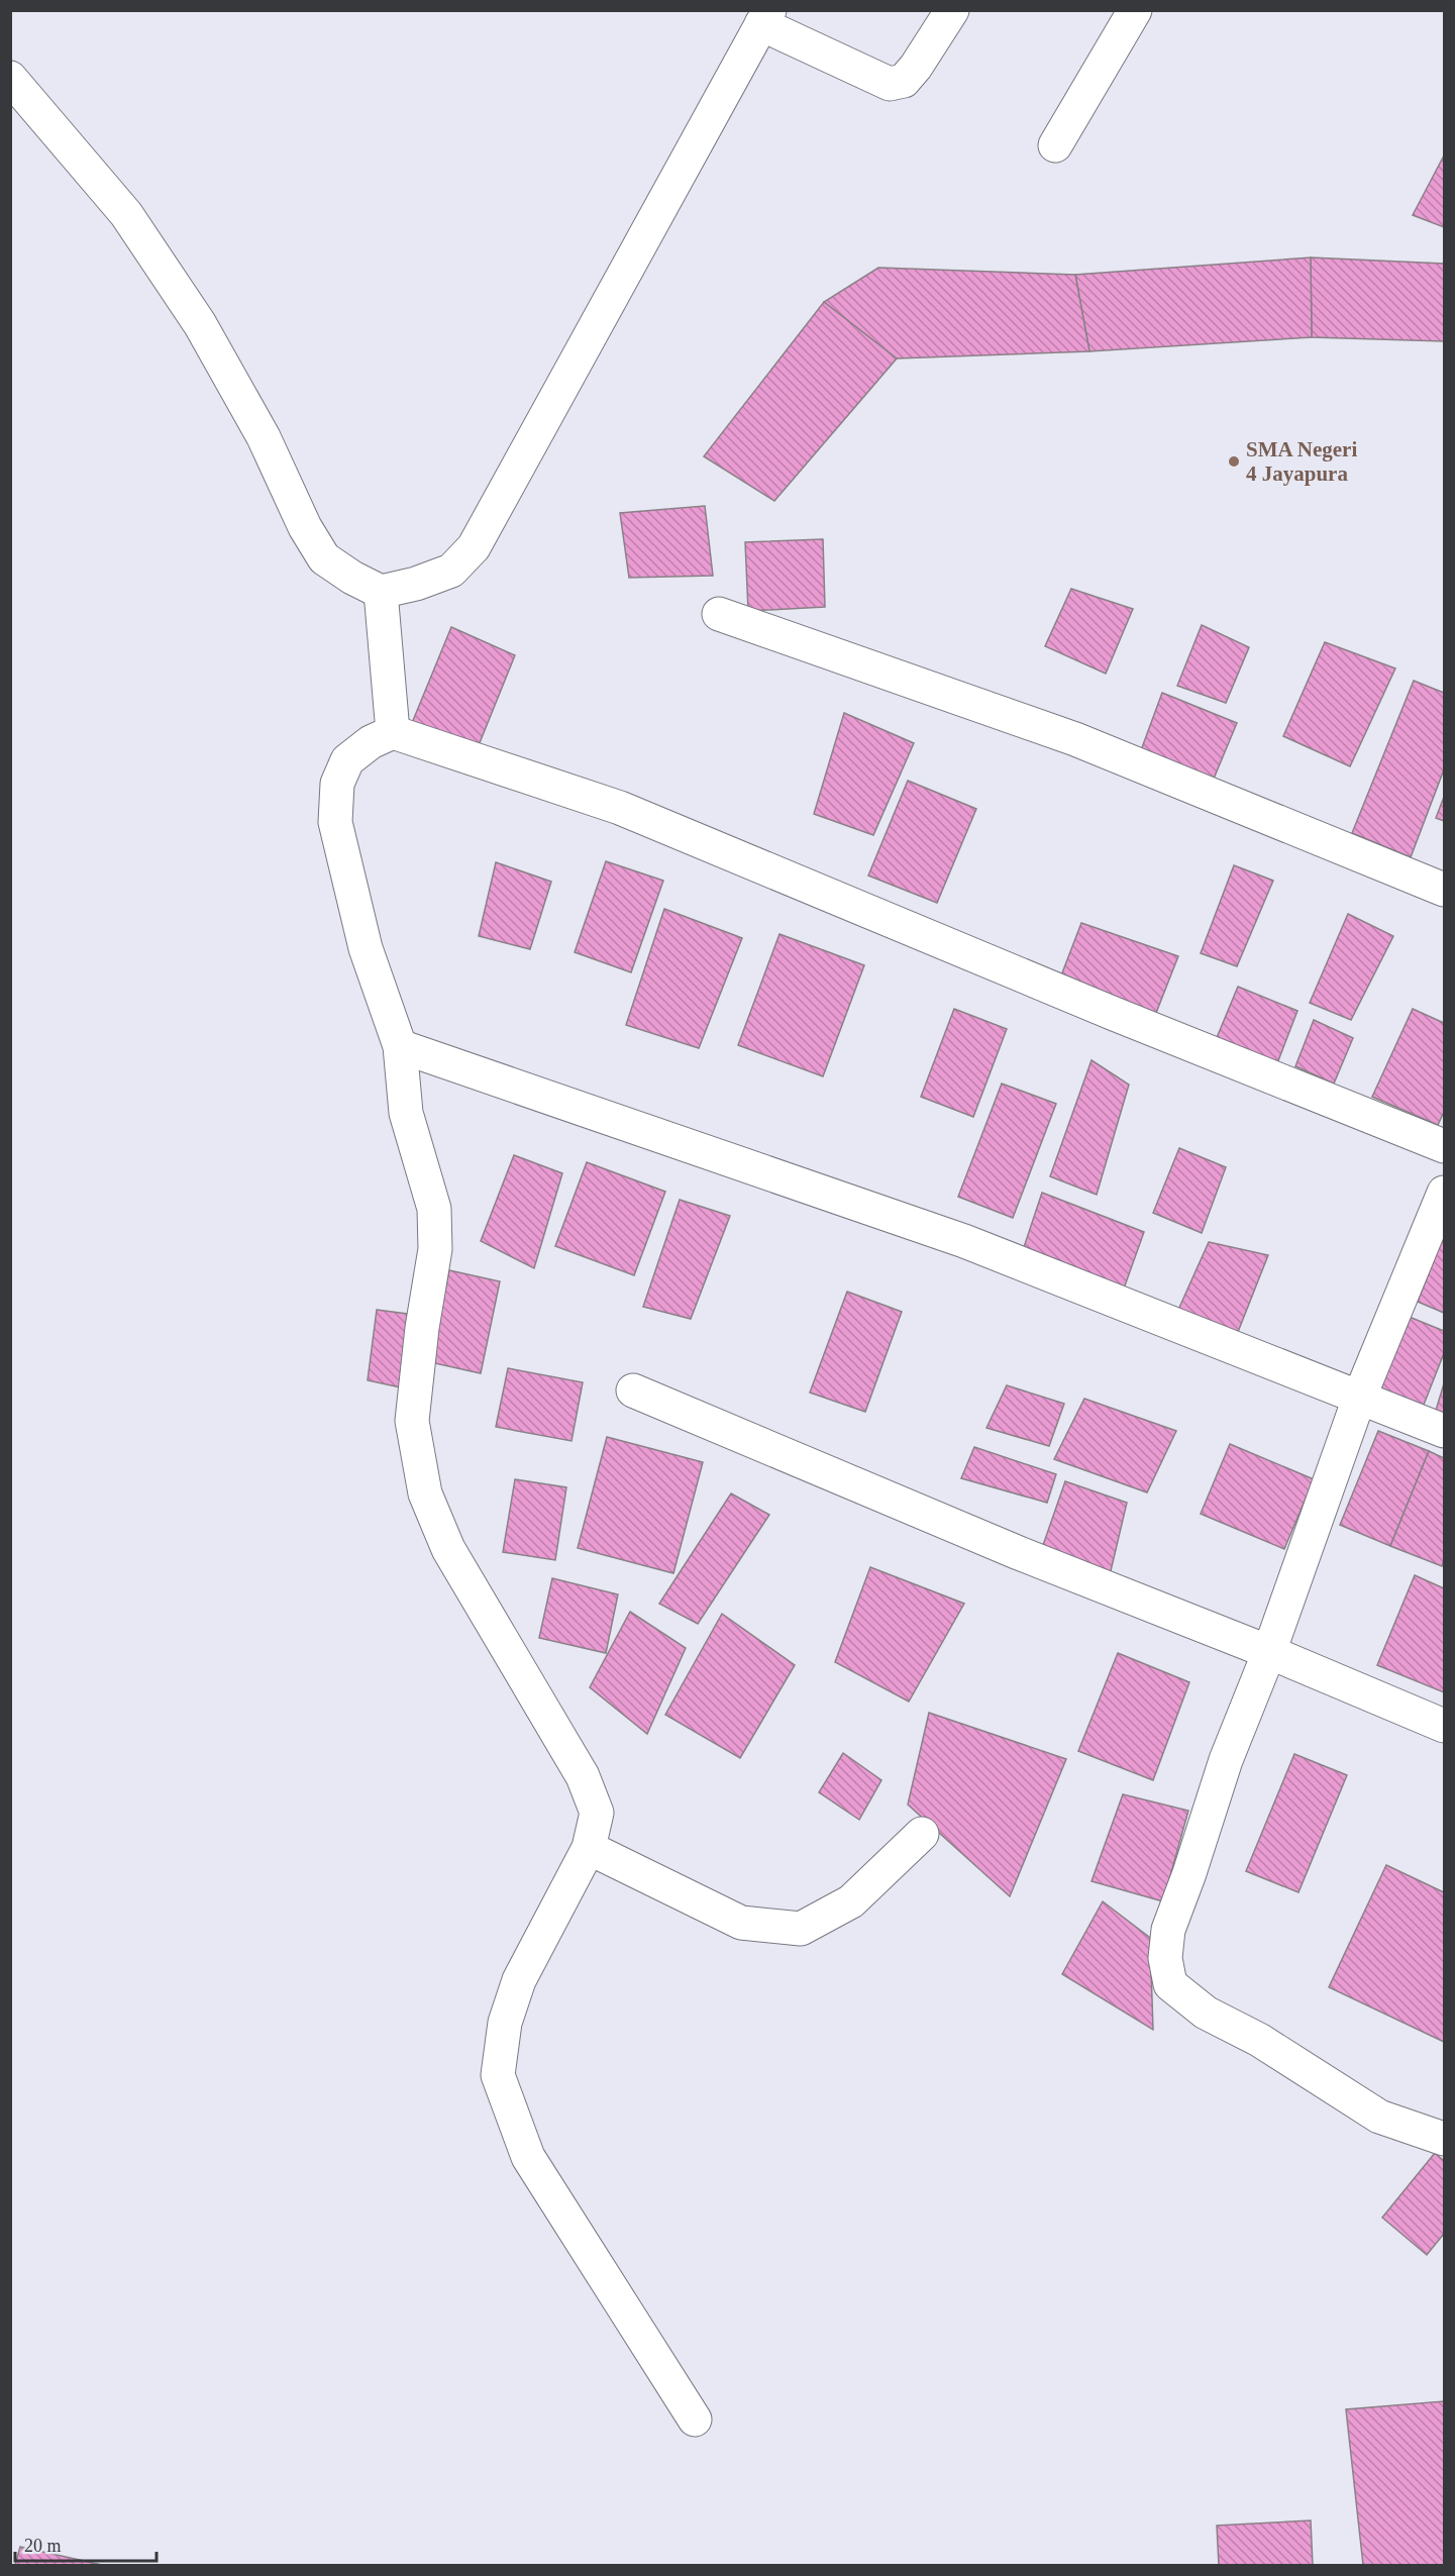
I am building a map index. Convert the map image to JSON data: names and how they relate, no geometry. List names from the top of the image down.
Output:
{
  "places": ["SMA Negeri 4 Jayapura"],
  "scale_bar": "20 m"
}
